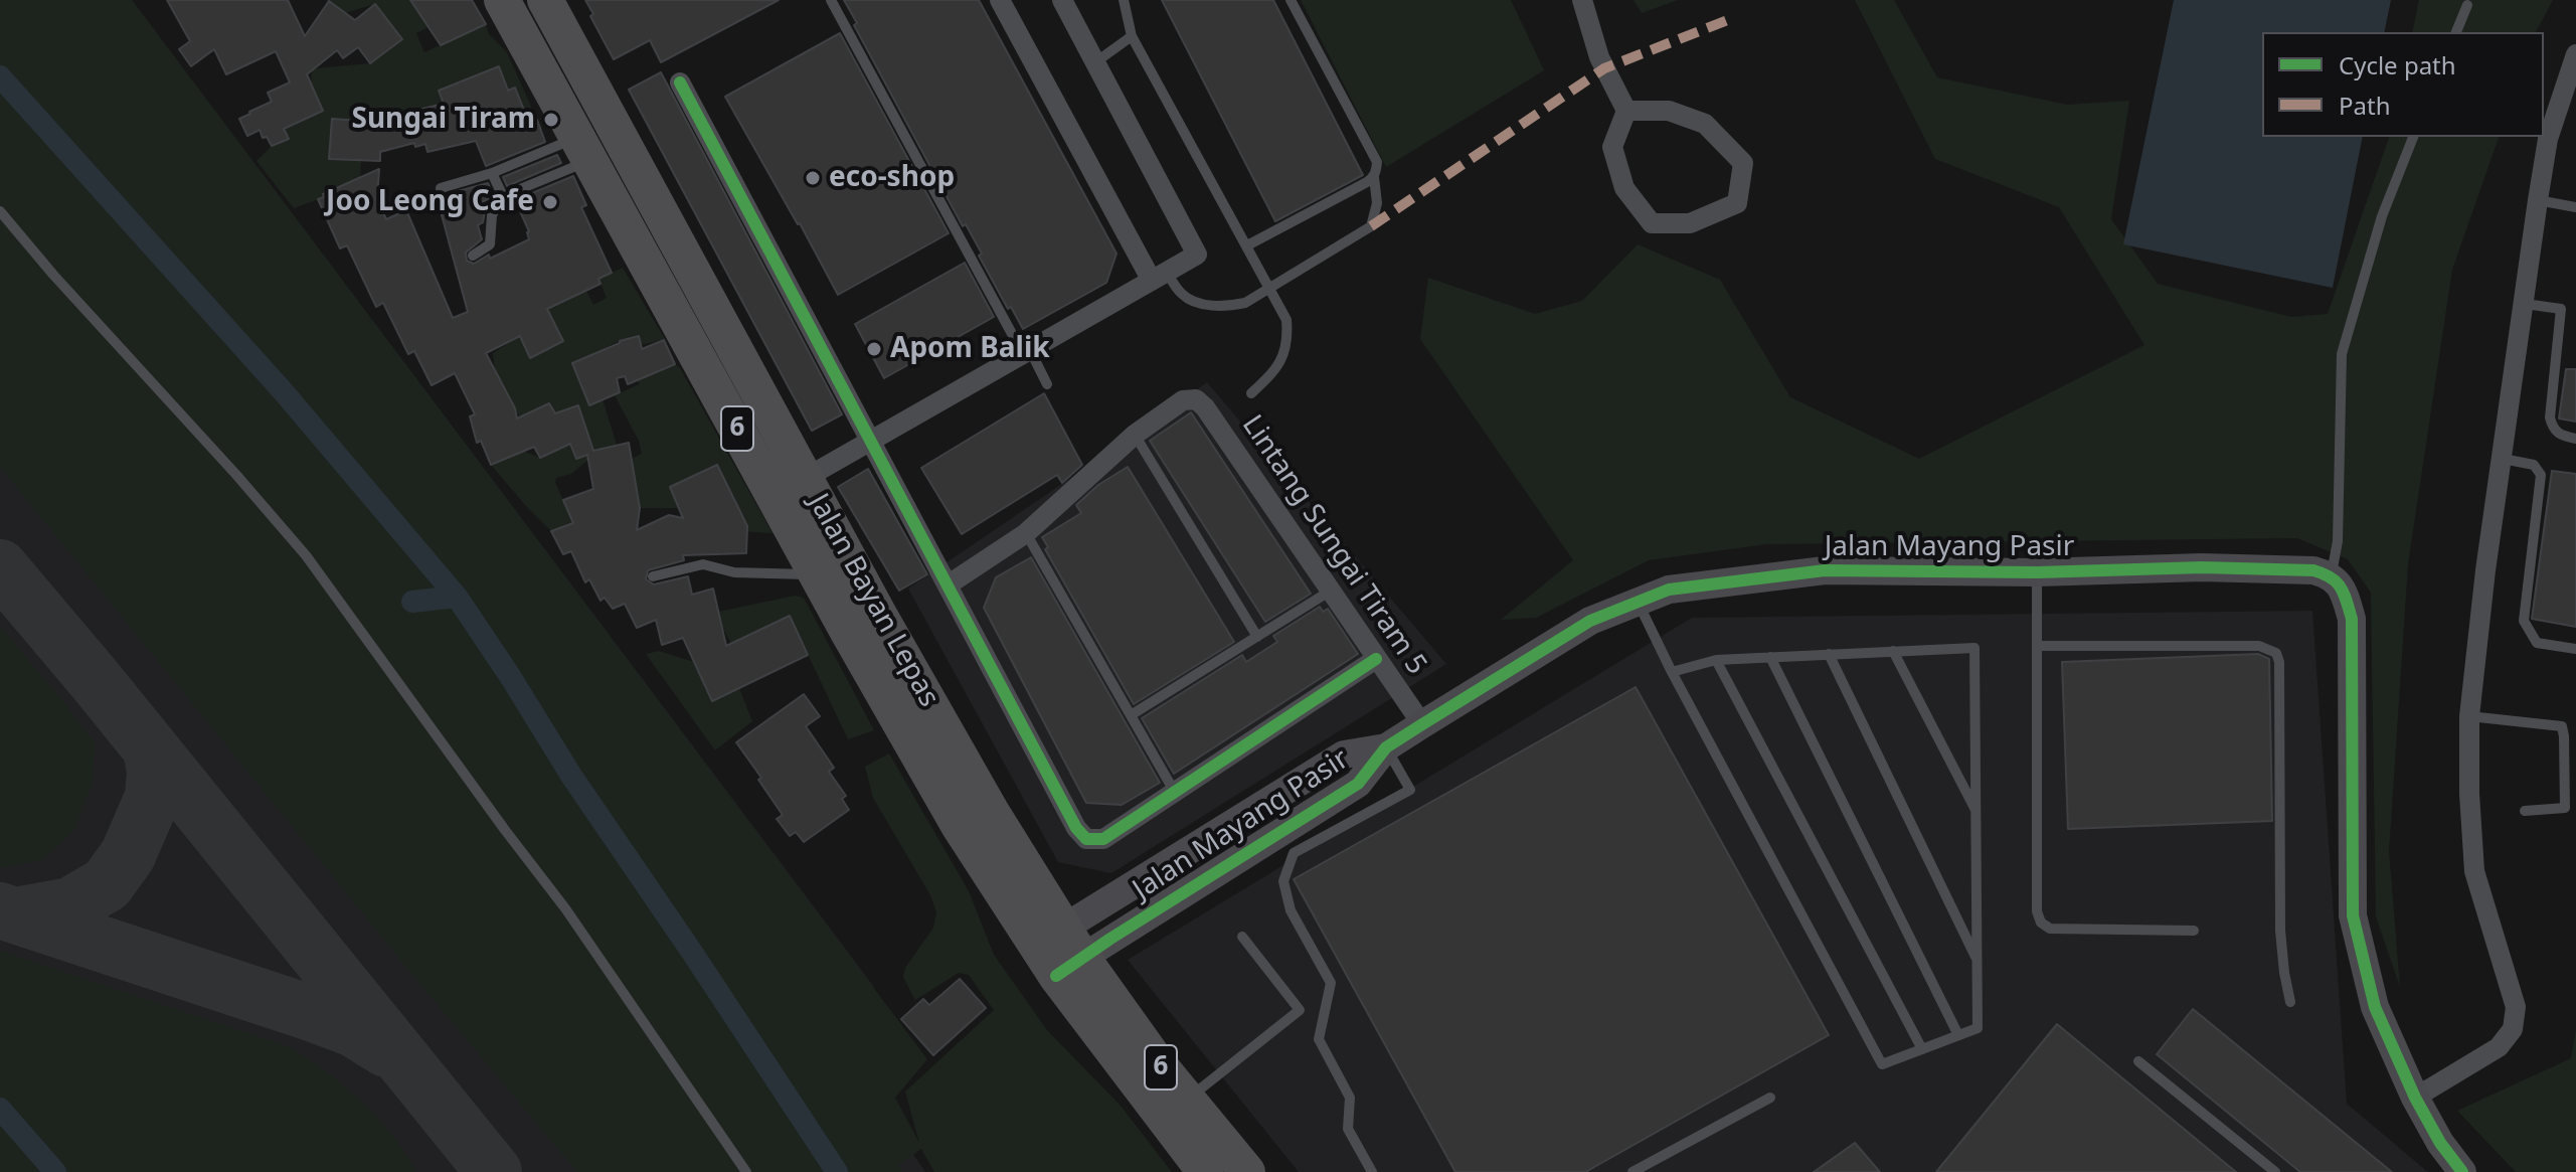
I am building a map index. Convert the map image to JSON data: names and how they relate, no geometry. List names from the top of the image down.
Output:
{
  "streets": {
    "highway": ["6", "Jalan Bayan Lepas"],
    "street": ["Lintang Sungai Tiram 5", "Jalan Mayang Pasir"]
  },
  "crossings": [
    ["Lintang Sungai Tiram 5", "Jalan Mayang Pasir"],
    ["Jalan Mayang Pasir", "Jalan Bayan Lepas"]
  ],
  "places": [
    "Sungai Tiram",
    "eco-shop",
    "Joo Leong Cafe",
    "Apom Balik"
  ],
  "legend": ["Cycle path", "Path"]
}
